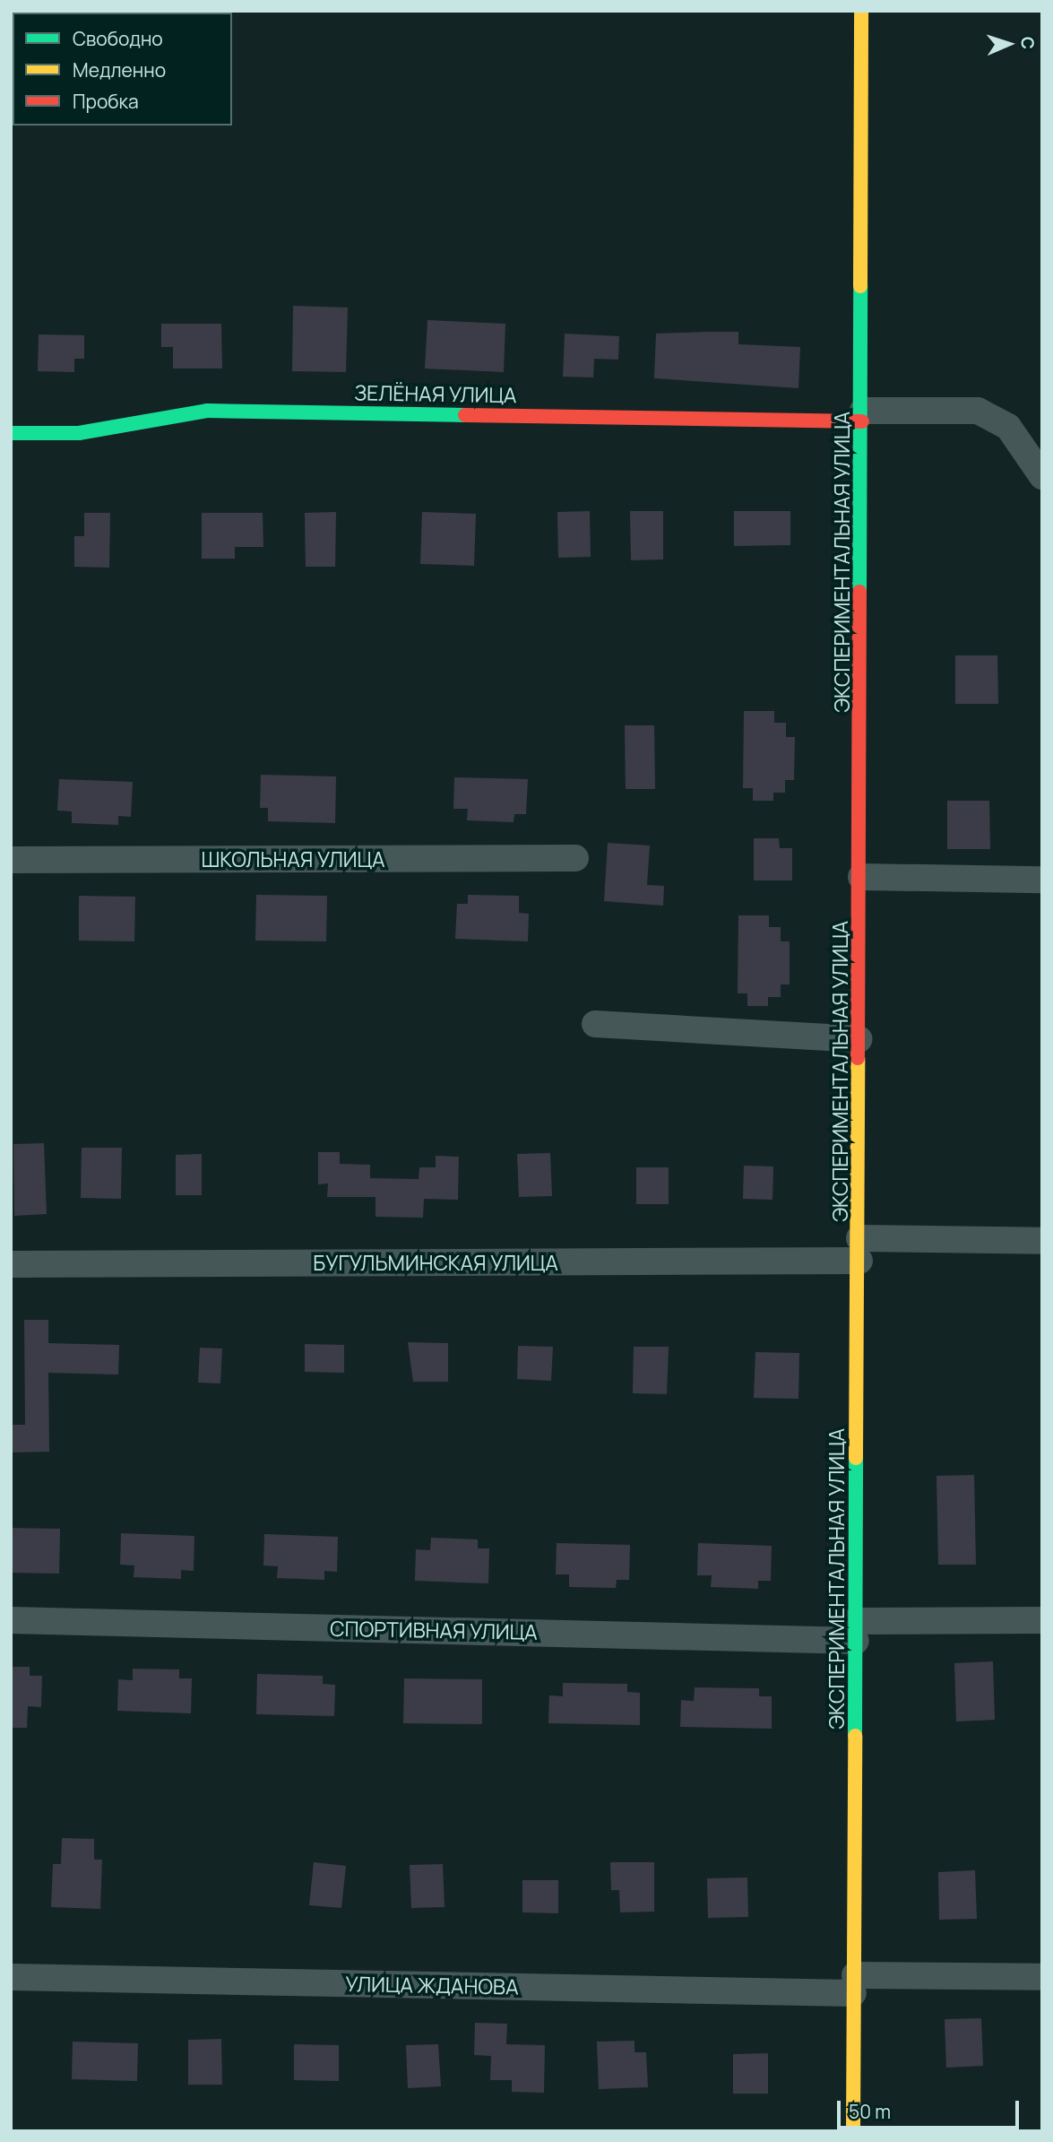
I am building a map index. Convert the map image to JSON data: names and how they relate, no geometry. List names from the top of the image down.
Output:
{
  "streets": {
    "street": [
      "ЗЕЛЁНАЯ УЛИЦА",
      "ЭКСПЕРИМЕНТАЛЬНАЯ УЛИЦА",
      "ШКОЛЬНАЯ УЛИЦА",
      "БУГУЛЬМИНСКАЯ УЛИЦА",
      "СПОРТИВНАЯ УЛИЦА",
      "УЛИЦА ЖДАНОВА"
    ]
  },
  "crossings": [
    ["ЗЕЛЁНАЯ УЛИЦА", "ЭКСПЕРИМЕНТАЛЬНАЯ УЛИЦА"],
    ["ЭКСПЕРИМЕНТАЛЬНАЯ УЛИЦА", "БУГУЛЬМИНСКАЯ УЛИЦА"],
    ["ЭКСПЕРИМЕНТАЛЬНАЯ УЛИЦА", "СПОРТИВНАЯ УЛИЦА"],
    ["ЭКСПЕРИМЕНТАЛЬНАЯ УЛИЦА", "УЛИЦА ЖДАНОВА"]
  ],
  "legend": ["Свободно", "Медленно", "Пробка"],
  "scale_bar": "50 m",
  "north": "right"
}
